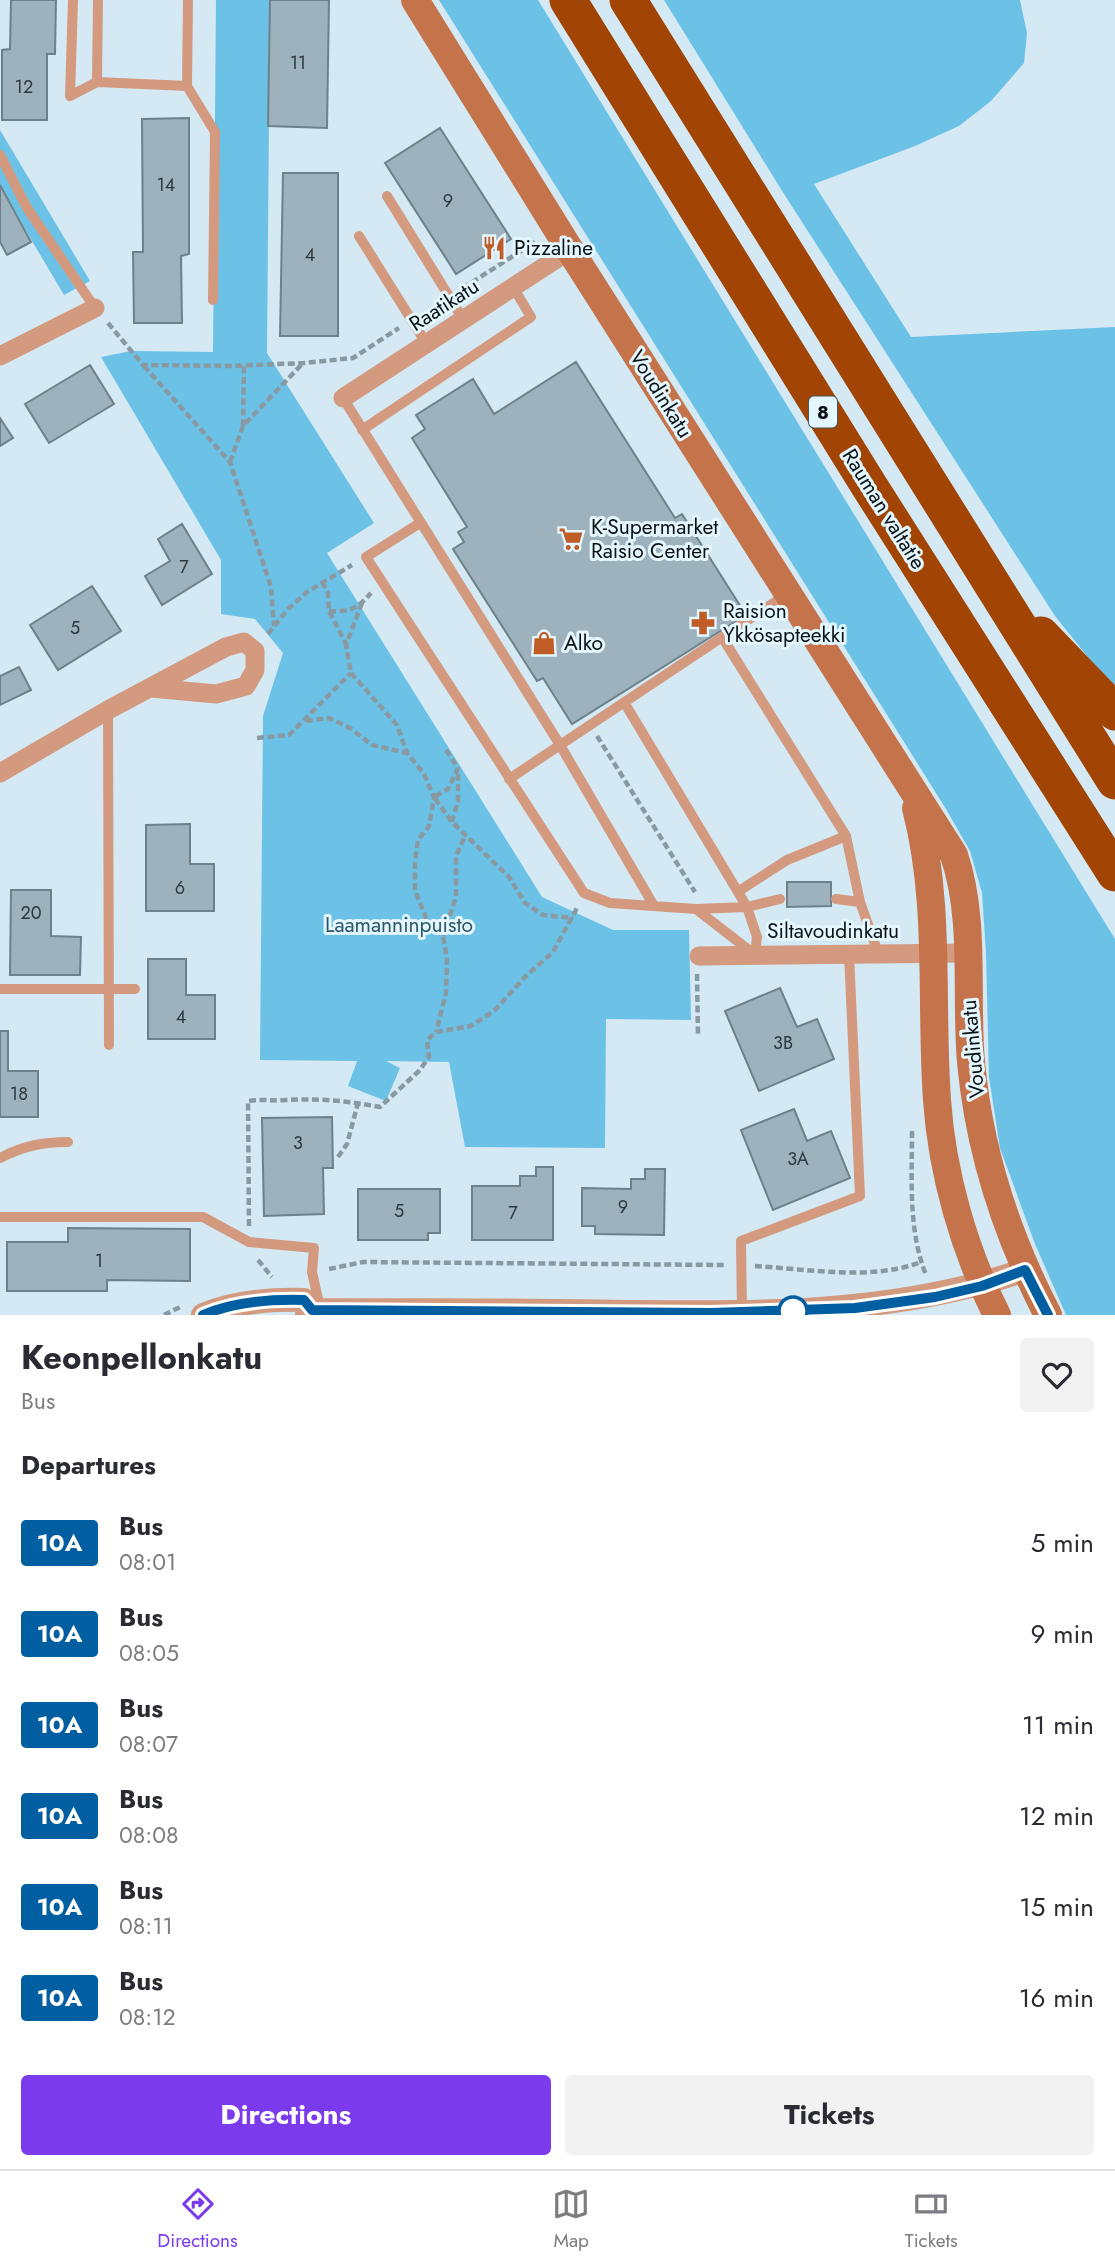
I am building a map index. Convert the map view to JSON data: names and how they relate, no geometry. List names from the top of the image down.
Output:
{
  "streets": {
    "highway": ["8", "Rauman valtatie"],
    "main road": ["Voudinkatu"],
    "street": ["Raatikatu", "Siltavoudinkatu"]
  },
  "crossings": [
    ["Raatikatu", "Voudinkatu"],
    ["Voudinkatu", "Siltavoudinkatu"]
  ],
  "parks": ["Laamanninpuisto"],
  "places": {
    "restaurant": ["Pizzaline"],
    "supermarket": ["K-Supermarket Raisio Center"],
    "pharmacy": ["Raision Ykkösapteekki"],
    "shop": ["Alko"]
  },
  "lines": ["bus line 10A"],
  "house_numbers": [
    "11",
    "12",
    "14",
    "9",
    "4",
    "7",
    "5",
    "6",
    "20",
    "4",
    "3B",
    "18",
    "3",
    "3A",
    "9",
    "5",
    "7",
    "1"
  ],
  "page": {
    "heading": [
      ["Keonpellonkatu", "Bus"],
      "Departures"
    ],
    "list": [
      {
        "mark": "10A",
        "name": "Bus",
        "note": "08:01",
        "value": "5 min"
      },
      {
        "mark": "10A",
        "name": "Bus",
        "note": "08:05",
        "value": "9 min"
      },
      {
        "mark": "10A",
        "name": "Bus",
        "note": "08:07",
        "value": "11 min"
      },
      {
        "mark": "10A",
        "name": "Bus",
        "note": "08:08",
        "value": "12 min"
      },
      {
        "mark": "10A",
        "name": "Bus",
        "note": "08:11",
        "value": "15 min"
      },
      {
        "mark": "10A",
        "name": "Bus",
        "note": "08:12",
        "value": "16 min"
      }
    ],
    "buttons": ["Directions", "Tickets"],
    "tabs": ["Directions", "Map", "Tickets"]
  }
}
